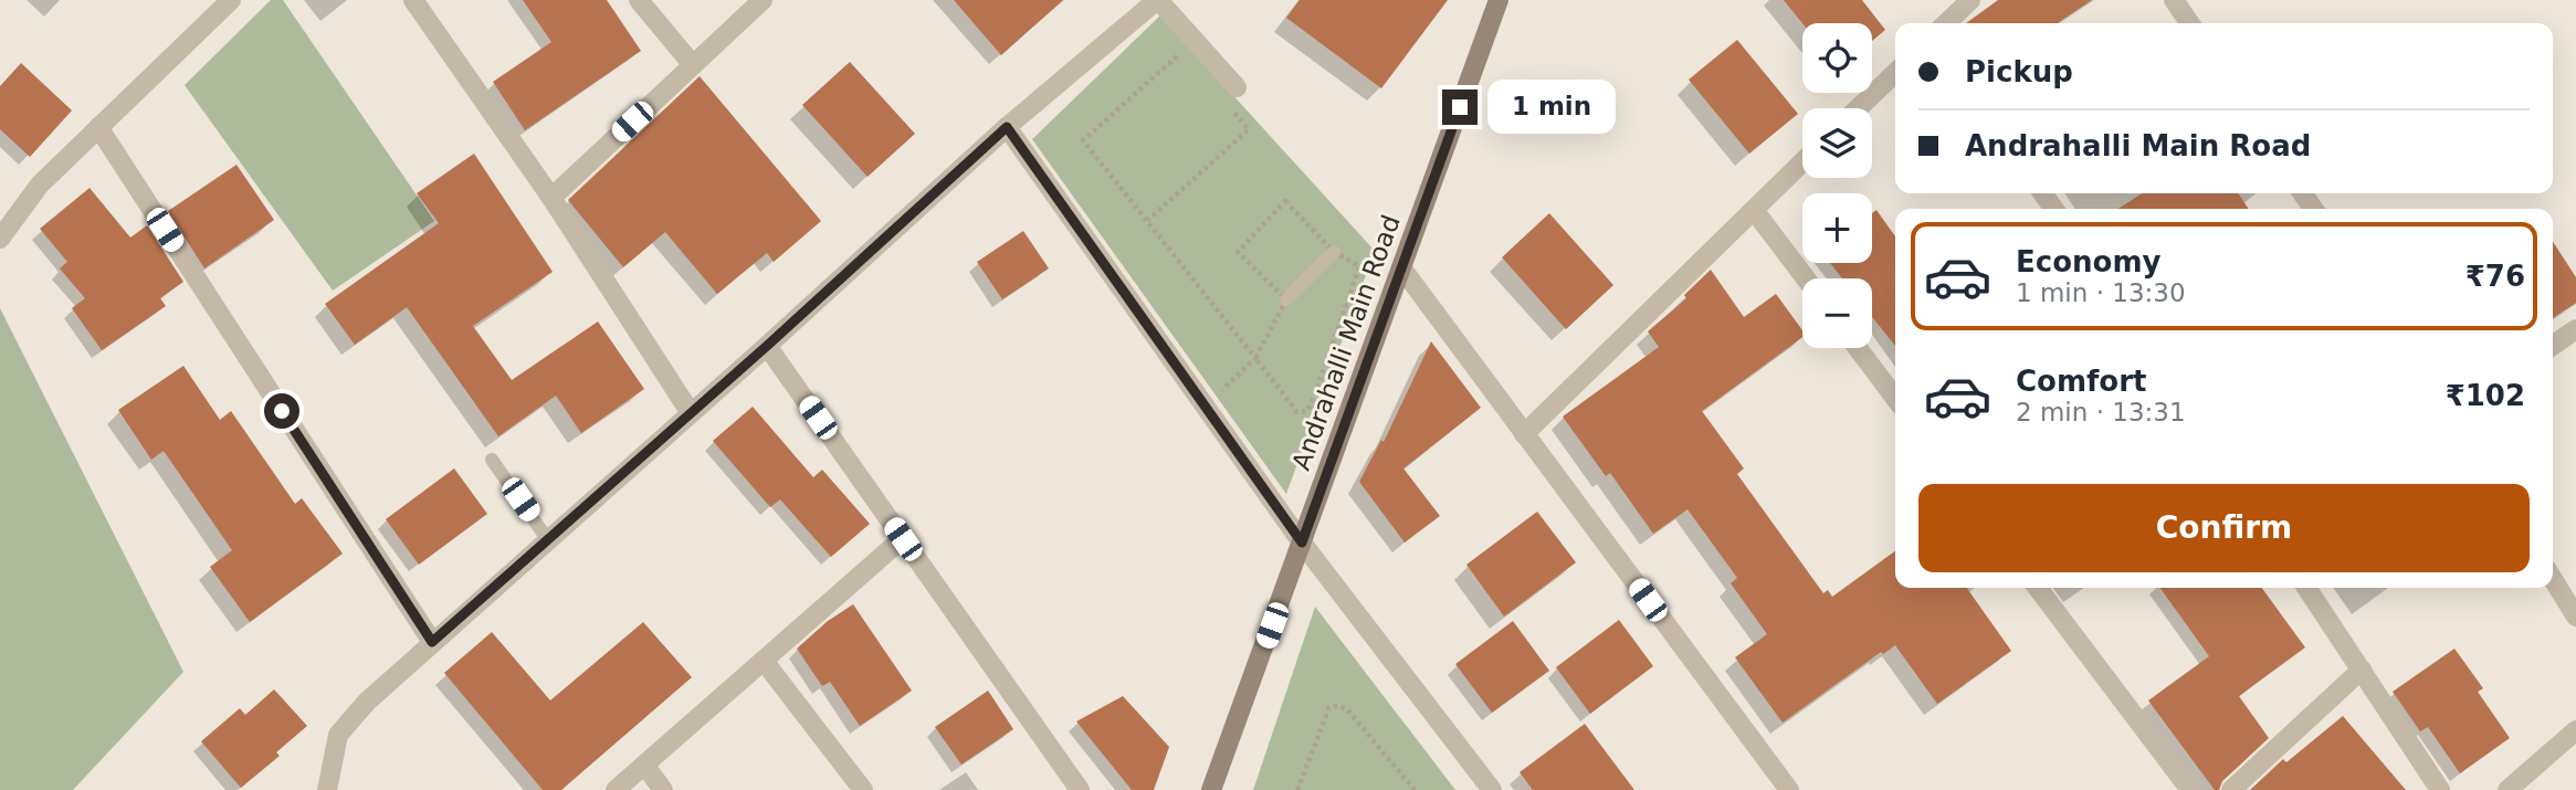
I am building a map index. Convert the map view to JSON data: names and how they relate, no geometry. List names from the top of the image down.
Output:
{
  "streets": {
    "main road": ["Andrahalli Main Road"]
  },
  "page": {
    "map_buttons": ["+", "−"],
    "banner": ["Pickup", "Andrahalli Main Road"],
    "bubble": "1 min",
    "list": [
      {
        "name": "Economy",
        "note": "1 min · 13:30",
        "value": "₹76"
      },
      {
        "name": "Comfort",
        "note": "2 min · 13:31",
        "value": "₹102"
      }
    ],
    "buttons": "Confirm"
  }
}
